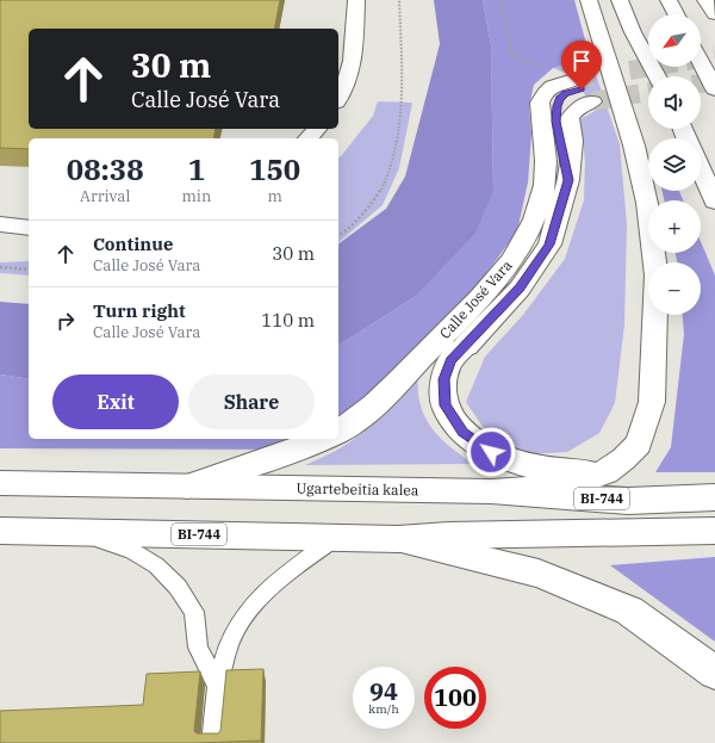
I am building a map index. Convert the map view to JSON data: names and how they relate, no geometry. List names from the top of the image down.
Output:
{
  "streets": {
    "main road": ["Calle José Vara", "Ugartebeitia kalea", "BI-744"]
  },
  "north": "bottom left",
  "page": {
    "map_buttons": ["+", "−"],
    "turn": ["30 m", "Calle José Vara"],
    "eta": [
      "08:38",
      "Arrival",
      "1",
      "min",
      "150",
      "m"
    ],
    "list": [
      {
        "name": "Continue",
        "note": "Calle José Vara",
        "value": "30 m"
      },
      {
        "name": "Turn right",
        "note": "Calle José Vara",
        "value": "110 m"
      }
    ],
    "buttons": ["Exit", "Share"],
    "speed": "94 km/h",
    "limit": "100"
  }
}
